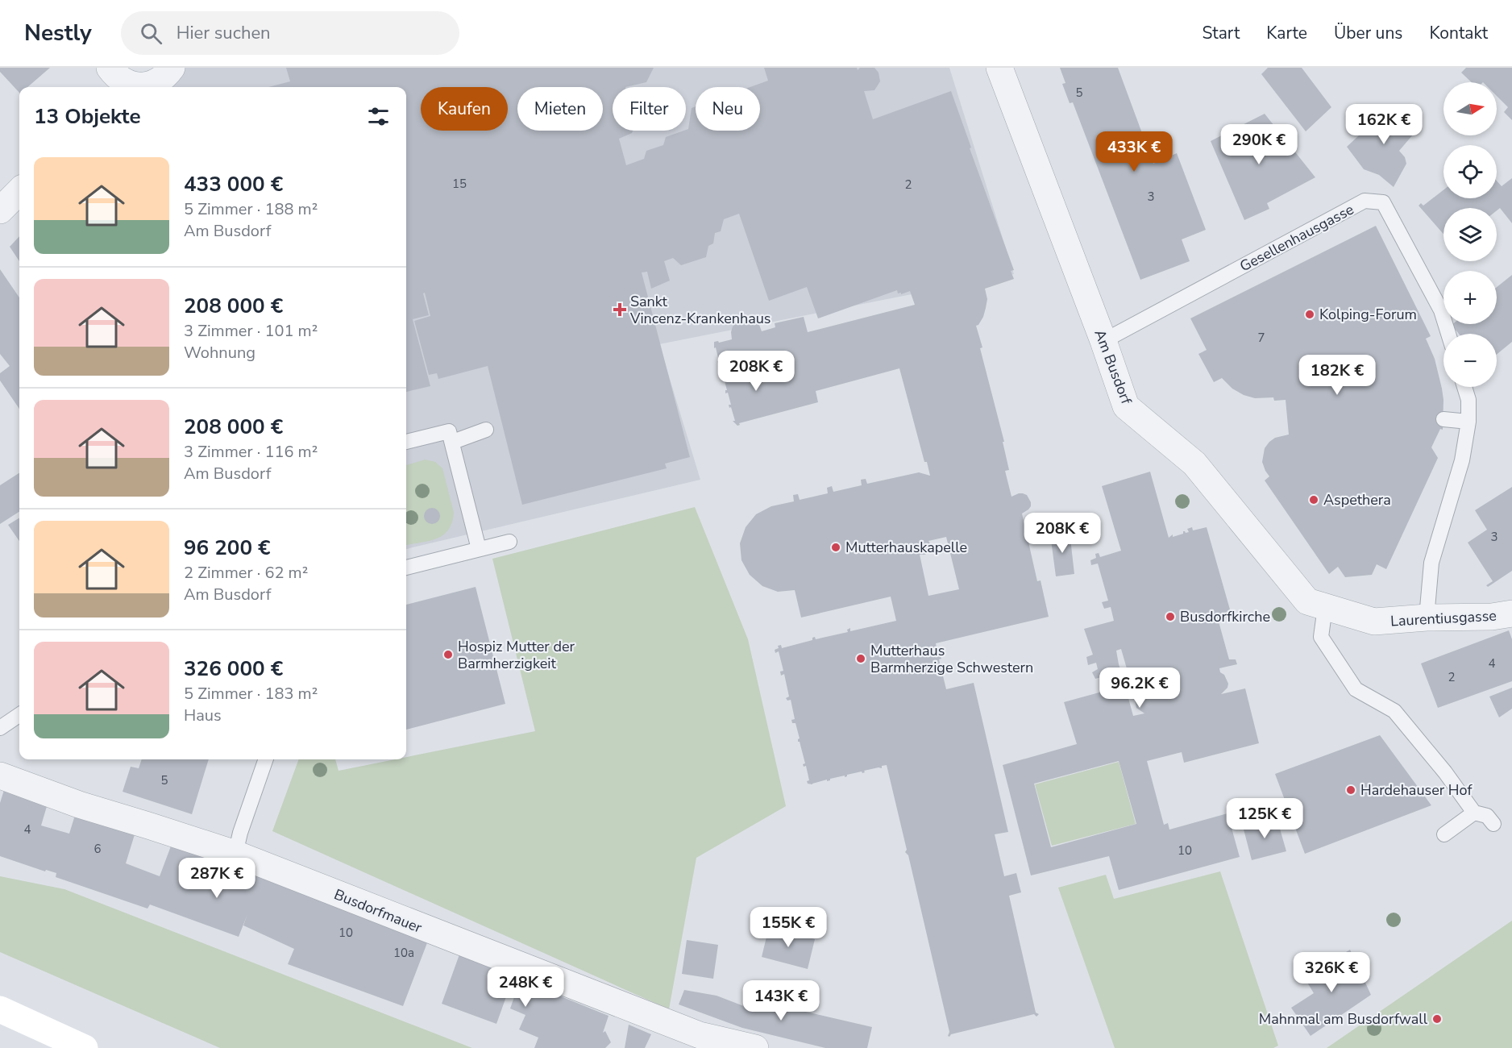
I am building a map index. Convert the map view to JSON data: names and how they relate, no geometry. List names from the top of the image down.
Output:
{
  "streets": {
    "street": ["Am Busdorf", "Laurentiusgasse", "Busdorfmauer"],
    "lane": ["Gesellenhausgasse"]
  },
  "crossings": [
    ["Gesellenhausgasse", "Am Busdorf"],
    ["Am Busdorf", "Laurentiusgasse"]
  ],
  "places": {
    "health": ["Sankt Vincenz-Krankenhaus"],
    "other": [
      "Kolping-Forum",
      "Aspethera",
      "Mutterhauskapelle",
      "Busdorfkirche",
      "Hospiz Mutter der Barmherzigkeit",
      "Mutterhaus Barmherzige Schwestern",
      "Hardehauser Hof",
      "Mahnmal am Busdorfwall"
    ]
  },
  "house_numbers": [
    "5",
    "15",
    "2",
    "3",
    "7",
    "3",
    "4",
    "2",
    "5",
    "4",
    "6",
    "10",
    "10",
    "10a"
  ],
  "north": "right",
  "page": {
    "header": "Nestly",
    "search": "Hier suchen",
    "nav": [
      "Start",
      "Karte",
      "Über uns",
      "Kontakt"
    ],
    "map_buttons": ["+", "−"],
    "chip": [
      "Kaufen",
      "Mieten",
      "Filter",
      "Neu"
    ],
    "heading": "13 Objekte",
    "price": [
      "162K €",
      "290K €",
      "433K €",
      "208K €",
      "182K €",
      "208K €",
      "96.2K €",
      "125K €",
      "287K €",
      "155K €",
      "326K €",
      "248K €",
      "143K €"
    ],
    "list": [
      {
        "name": "433 000 €",
        "note": "5 Zimmer · 188 m² · Am Busdorf"
      },
      {
        "name": "208 000 €",
        "note": "3 Zimmer · 101 m² · Wohnung"
      },
      {
        "name": "208 000 €",
        "note": "3 Zimmer · 116 m² · Am Busdorf"
      },
      {
        "name": "96 200 €",
        "note": "2 Zimmer · 62 m² · Am Busdorf"
      },
      {
        "name": "326 000 €",
        "note": "5 Zimmer · 183 m² · Haus"
      }
    ]
  }
}
